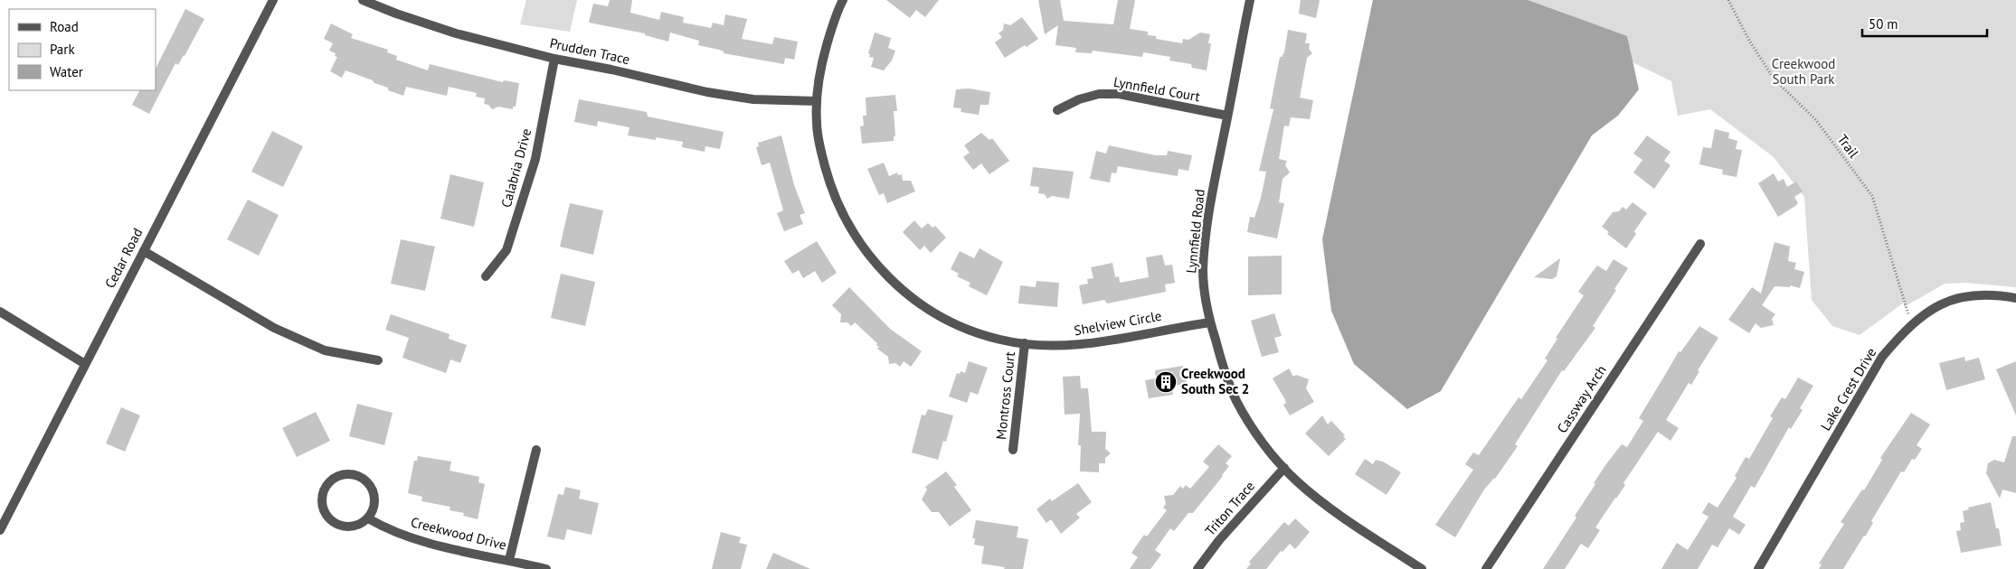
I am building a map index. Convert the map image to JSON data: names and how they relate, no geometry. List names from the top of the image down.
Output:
{
  "streets": {
    "street": [
      "Prudden Trace",
      "Lynnfield Court",
      "Calabria Drive",
      "Lynnfield Road",
      "Cedar Road",
      "Shelview Circle",
      "Lake Crest Drive",
      "Montross Court",
      "Cassway Arch",
      "Triton Trace",
      "Creekwood Drive"
    ],
    "path": ["Trail"]
  },
  "crossings": [
    ["Prudden Trace", "Calabria Drive"],
    ["Prudden Trace", "Shelview Circle"],
    ["Lynnfield Court", "Lynnfield Road"],
    ["Trail", "Lake Crest Drive"],
    ["Lynnfield Road", "Shelview Circle"],
    ["Lynnfield Road", "Triton Trace"],
    ["Shelview Circle", "Montross Court"]
  ],
  "parks": ["Creekwood South Park"],
  "places": {
    "building": ["Creekwood South Sec 2"]
  },
  "legend": ["Road", "Park", "Water"],
  "scale_bar": "50 m"
}
